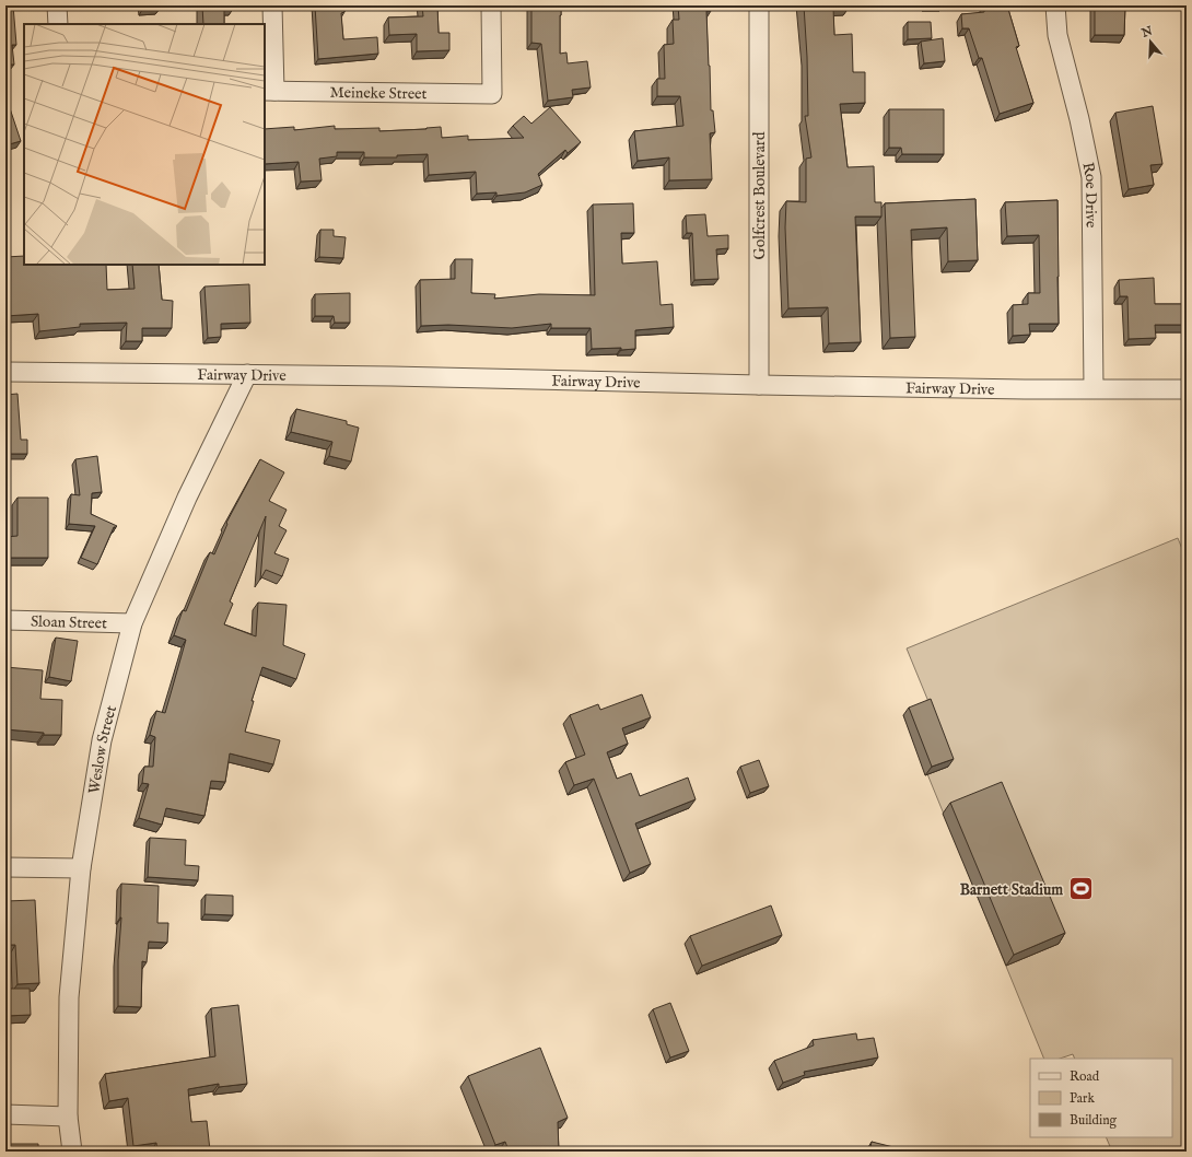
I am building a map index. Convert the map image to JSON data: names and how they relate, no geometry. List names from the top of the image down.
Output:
{
  "streets": {
    "street": [
      "Meineke Street",
      "Roe Drive",
      "Golfcrest Boulevard",
      "Fairway Drive",
      "Sloan Street",
      "Weslow Street"
    ]
  },
  "crossings": [
    ["Roe Drive", "Fairway Drive"],
    ["Golfcrest Boulevard", "Fairway Drive"],
    ["Fairway Drive", "Weslow Street"],
    ["Sloan Street", "Weslow Street"]
  ],
  "places": {
    "sports": ["Barnett Stadium"]
  },
  "legend": ["Road", "Park", "Building"],
  "north": "top"
}
